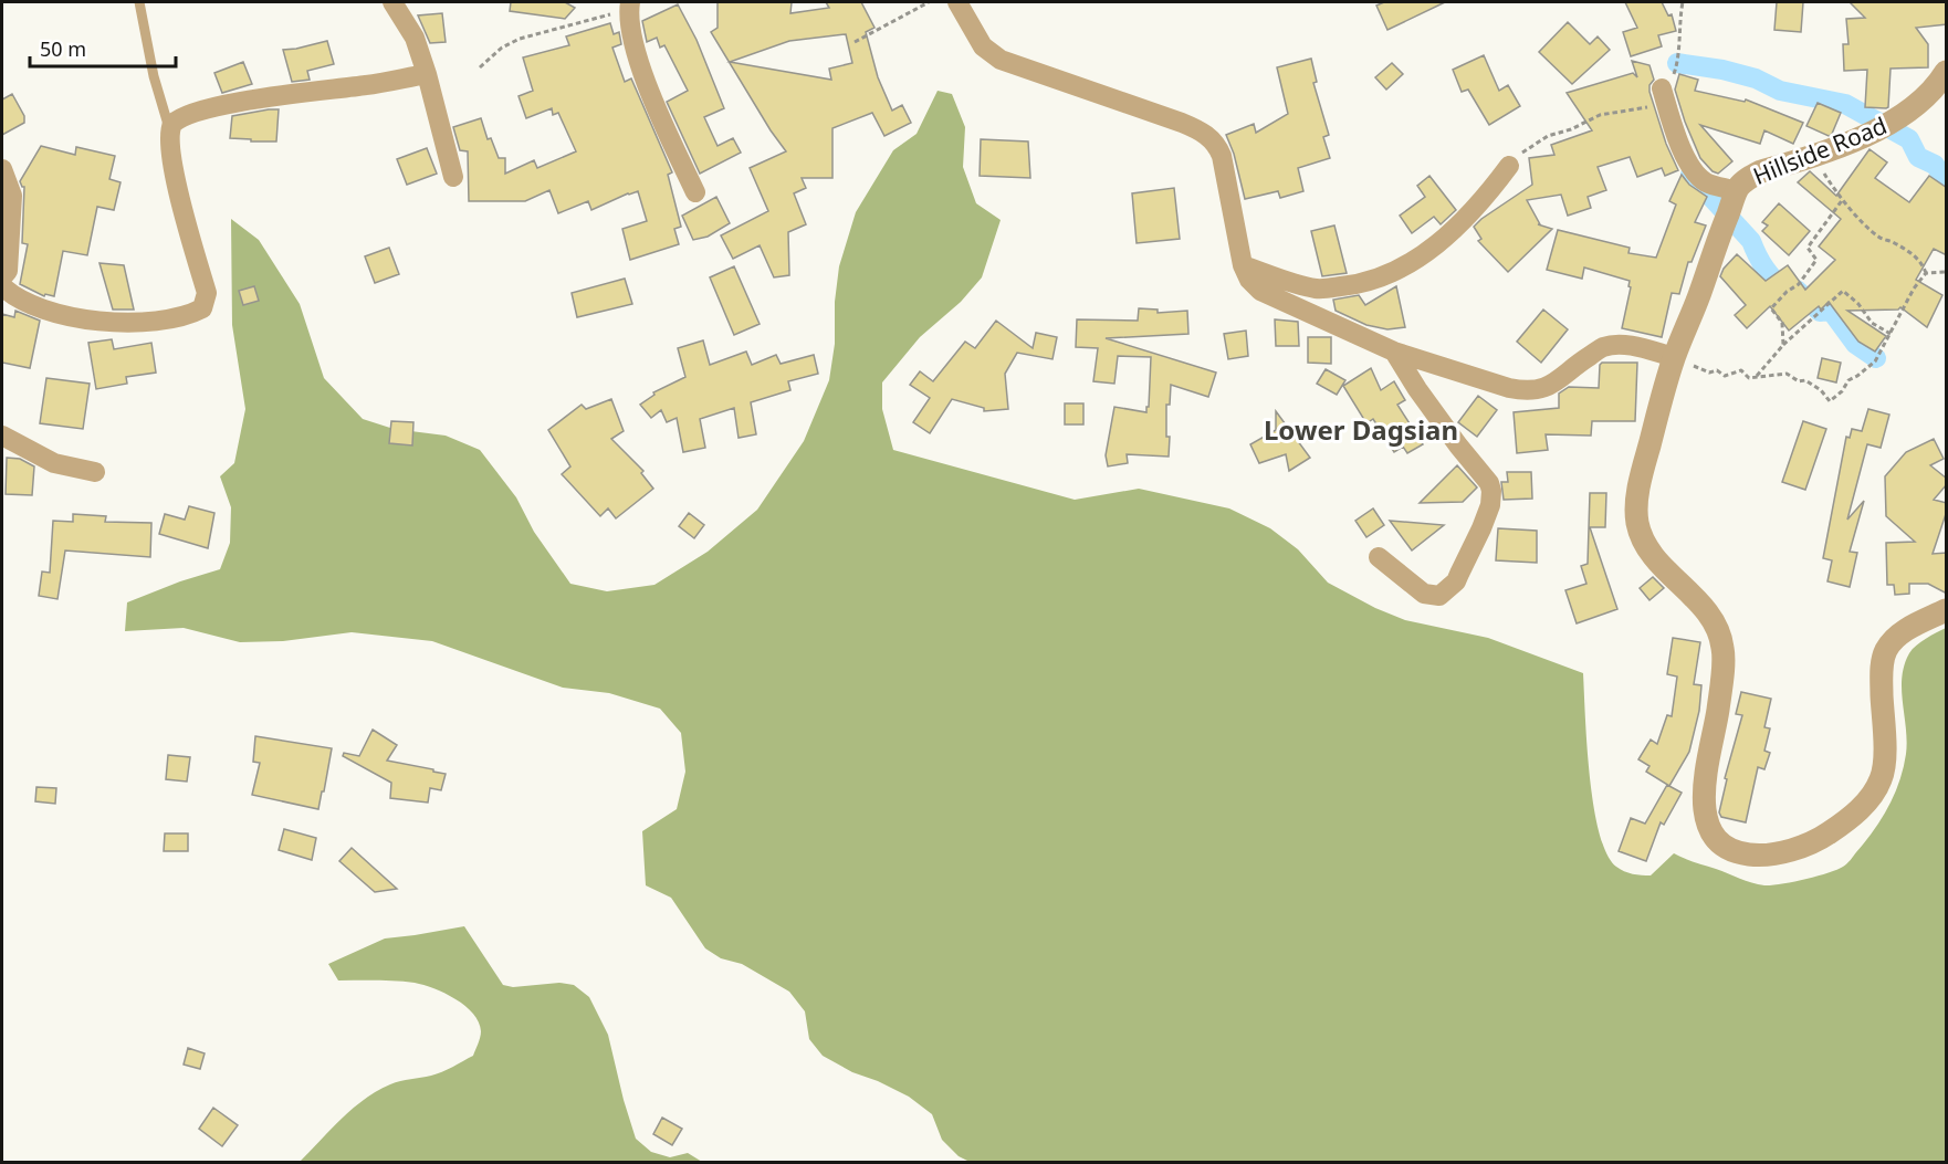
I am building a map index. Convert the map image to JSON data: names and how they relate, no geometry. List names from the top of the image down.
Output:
{
  "streets": {
    "street": ["Hillside Road"]
  },
  "districts": ["Lower Dagsian"],
  "scale_bar": "50 m"
}
